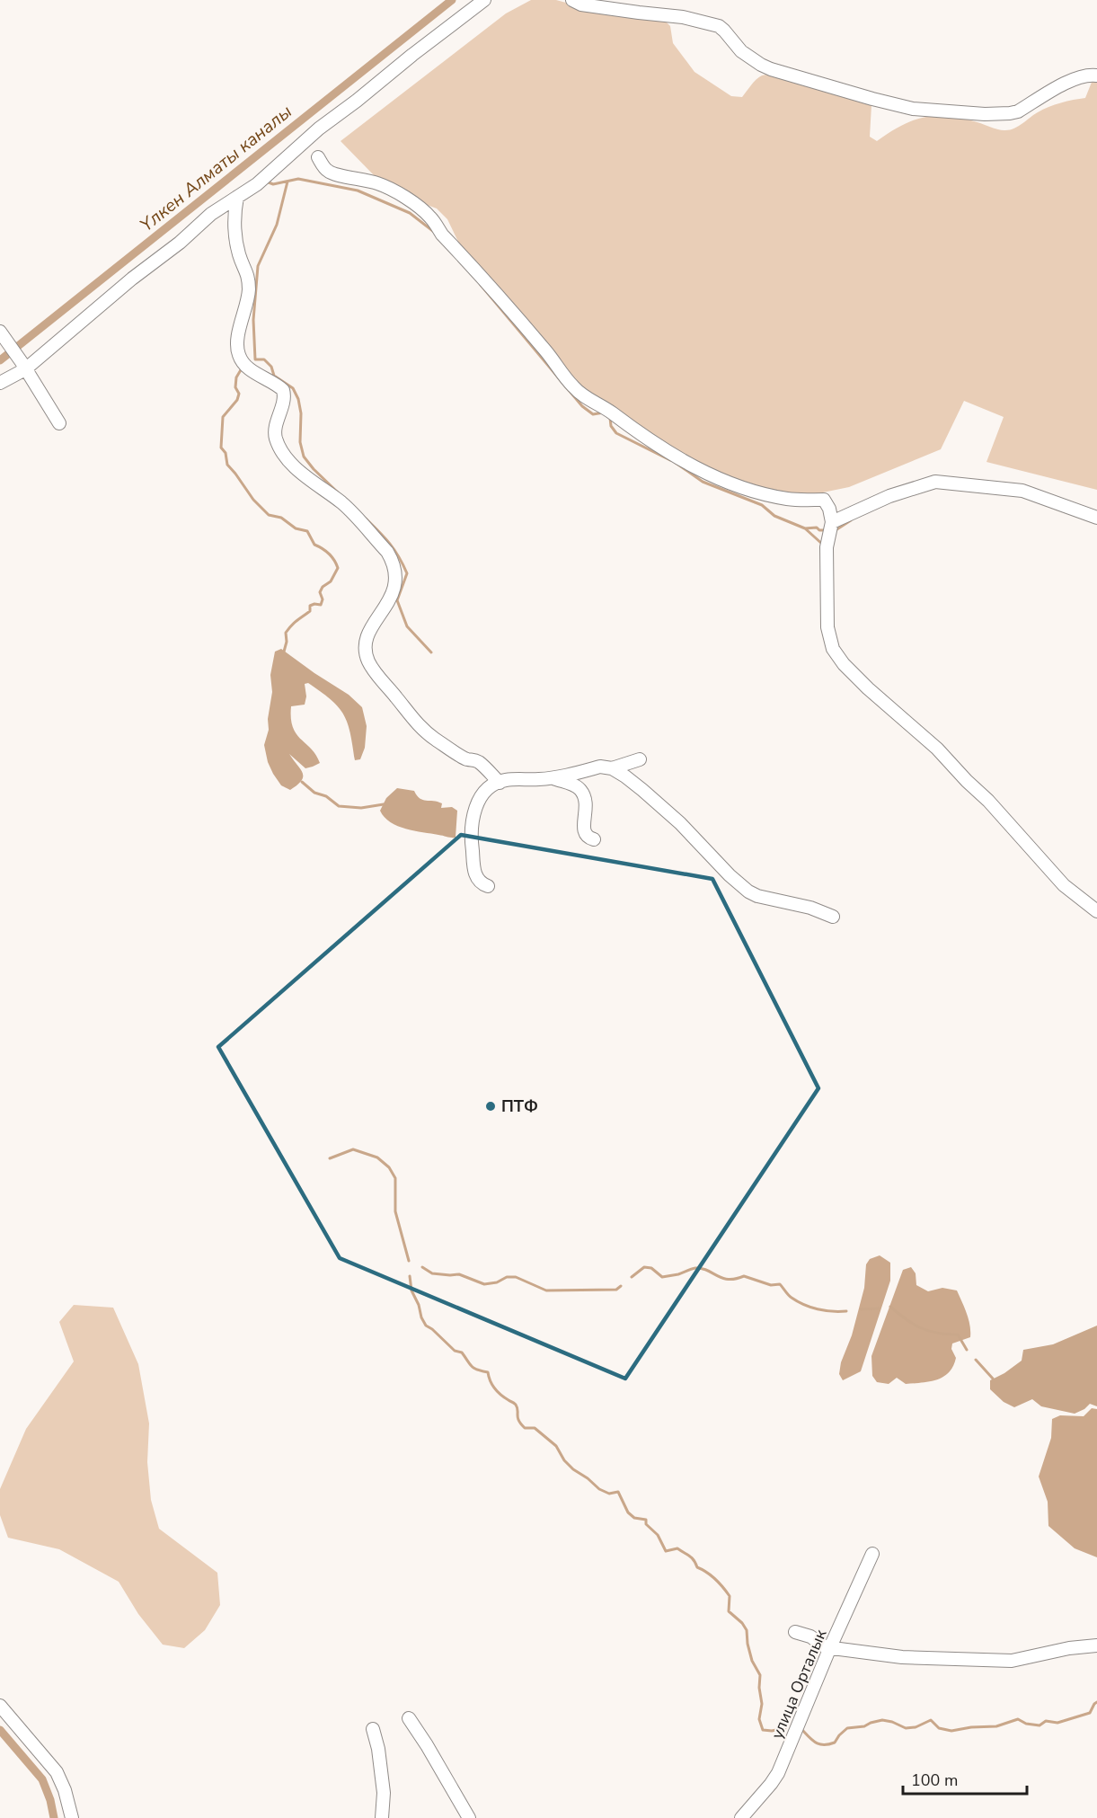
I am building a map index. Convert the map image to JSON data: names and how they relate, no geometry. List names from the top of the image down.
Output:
{
  "streets": {
    "street": ["улица Орталык"]
  },
  "water": ["Үлкен Алматы каналы"],
  "places": ["ПТФ"],
  "scale_bar": "100 m"
}
